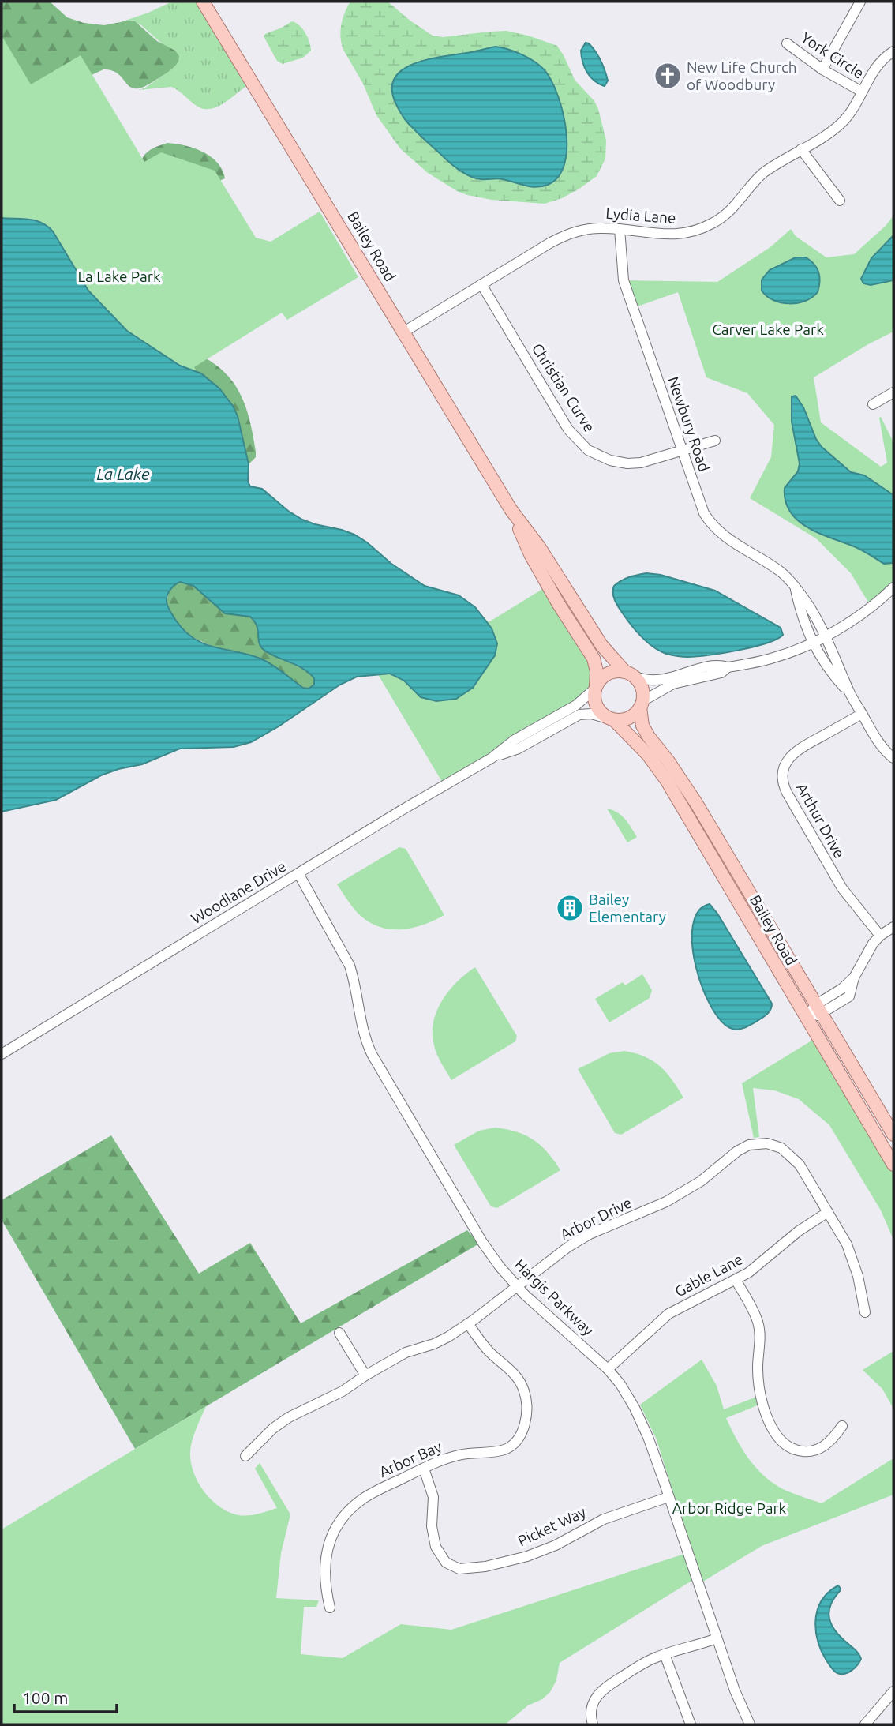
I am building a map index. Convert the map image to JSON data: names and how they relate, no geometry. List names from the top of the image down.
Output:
{
  "streets": {
    "main road": ["Bailey Road"],
    "street": [
      "York Circle",
      "Lydia Lane",
      "Christian Curve",
      "Newbury Road",
      "Arthur Drive",
      "Woodlane Drive",
      "Arbor Drive",
      "Gable Lane",
      "Hargis Parkway",
      "Arbor Bay",
      "Picket Way"
    ]
  },
  "crossings": [
    ["York Circle", "Lydia Lane"],
    ["Lydia Lane", "Bailey Road"],
    ["Lydia Lane", "Christian Curve"],
    ["Lydia Lane", "Newbury Road"],
    ["Bailey Road", "Woodlane Drive"],
    ["Christian Curve", "Newbury Road"],
    ["Newbury Road", "Arthur Drive"],
    ["Woodlane Drive", "Hargis Parkway"],
    ["Arbor Drive", "Gable Lane"],
    ["Arbor Drive", "Hargis Parkway"],
    ["Arbor Drive", "Arbor Bay"],
    ["Gable Lane", "Hargis Parkway"],
    ["Hargis Parkway", "Picket Way"],
    ["Arbor Bay", "Picket Way"]
  ],
  "water": ["La Lake"],
  "parks": ["La Lake Park", "Carver Lake Park", "Arbor Ridge Park"],
  "places": {
    "church": ["New Life Church of Woodbury"],
    "building": ["Bailey Elementary"]
  },
  "scale_bar": "100 m"
}
